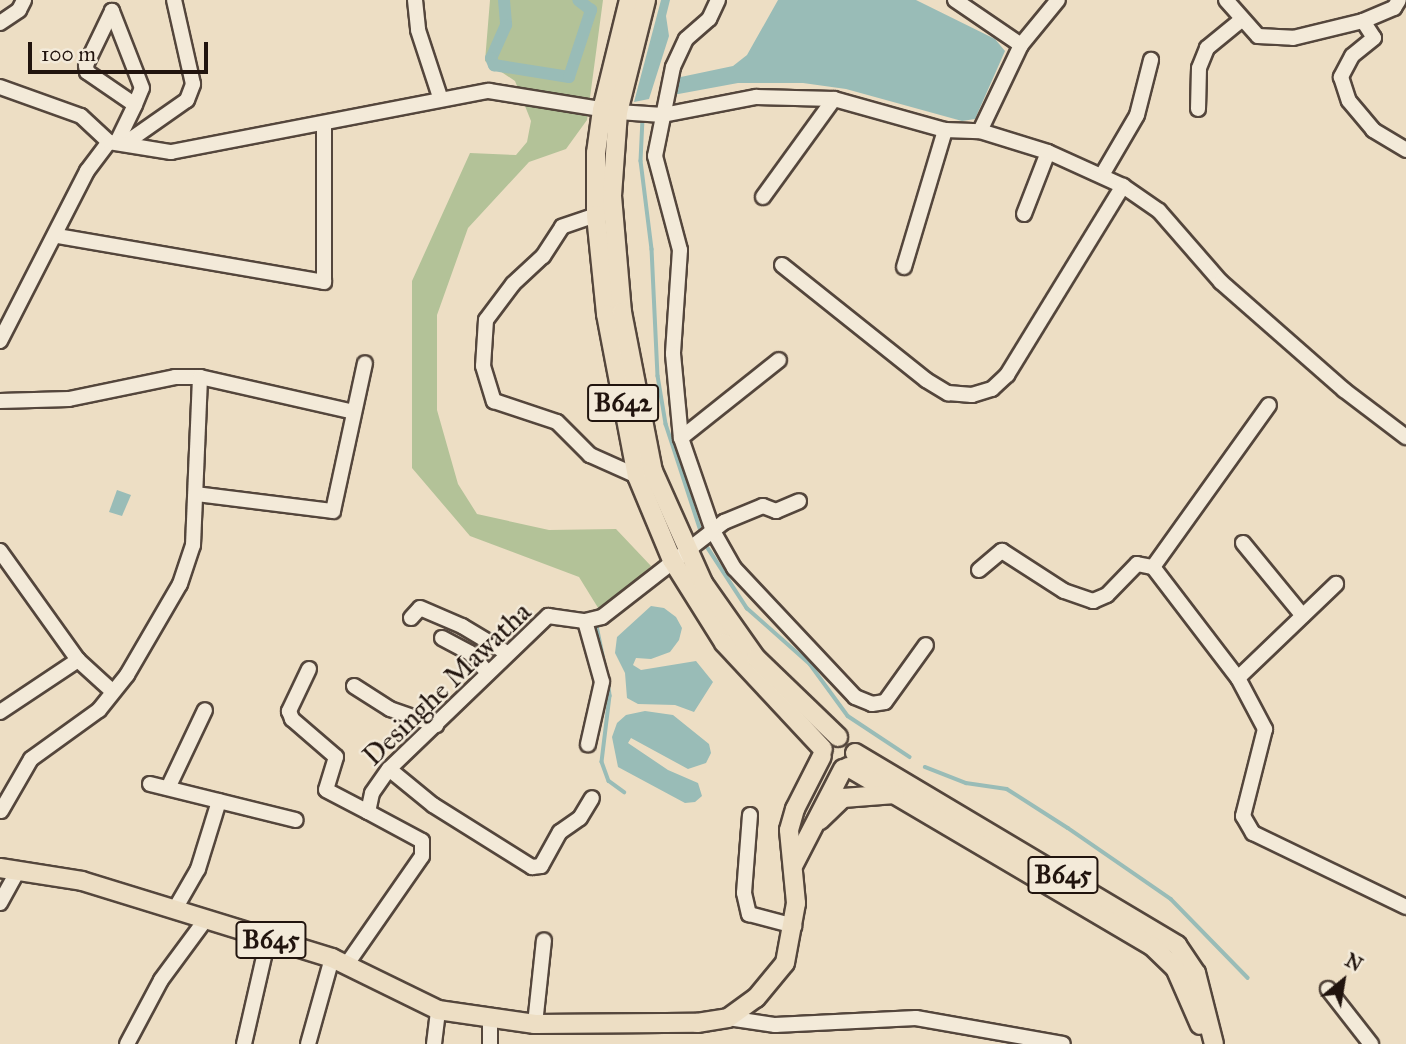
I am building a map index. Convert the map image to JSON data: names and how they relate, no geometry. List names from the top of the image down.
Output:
{
  "streets": {
    "main road": ["B642", "B645"],
    "street": ["Desinghe Mawatha"]
  },
  "crossings": [
    ["B642", "B645"],
    ["Desinghe Mawatha", "B645"]
  ],
  "scale_bar": "100 m",
  "north": "top right"
}
